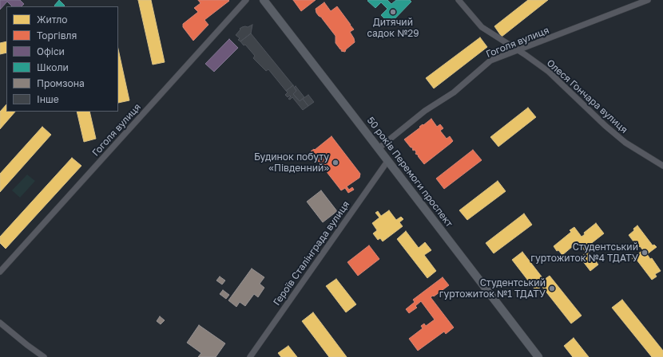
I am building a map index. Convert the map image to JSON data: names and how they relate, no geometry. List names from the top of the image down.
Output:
{
  "streets": {
    "main road": ["50 років Перемоги проспект"],
    "street": ["Гоголя вулиця", "Олеся Гончара вулиця", "Героїв Сталінграда вулиця"]
  },
  "crossings": [
    ["Гоголя вулиця", "Олеся Гончара вулиця"],
    ["Гоголя вулиця", "50 років Перемоги проспект"],
    ["50 років Перемоги проспект", "Героїв Сталінграда вулиця"]
  ],
  "places": [
    "Дитячий садок №29",
    "Будинок побуту «Південний»",
    "Студентський гуртожиток №4 ТДАТУ",
    "Студентський гуртожиток №1 ТДАТУ"
  ],
  "legend": [
    "Житло",
    "Торгівля",
    "Офіси",
    "Школи",
    "Промзона",
    "Інше"
  ]
}
